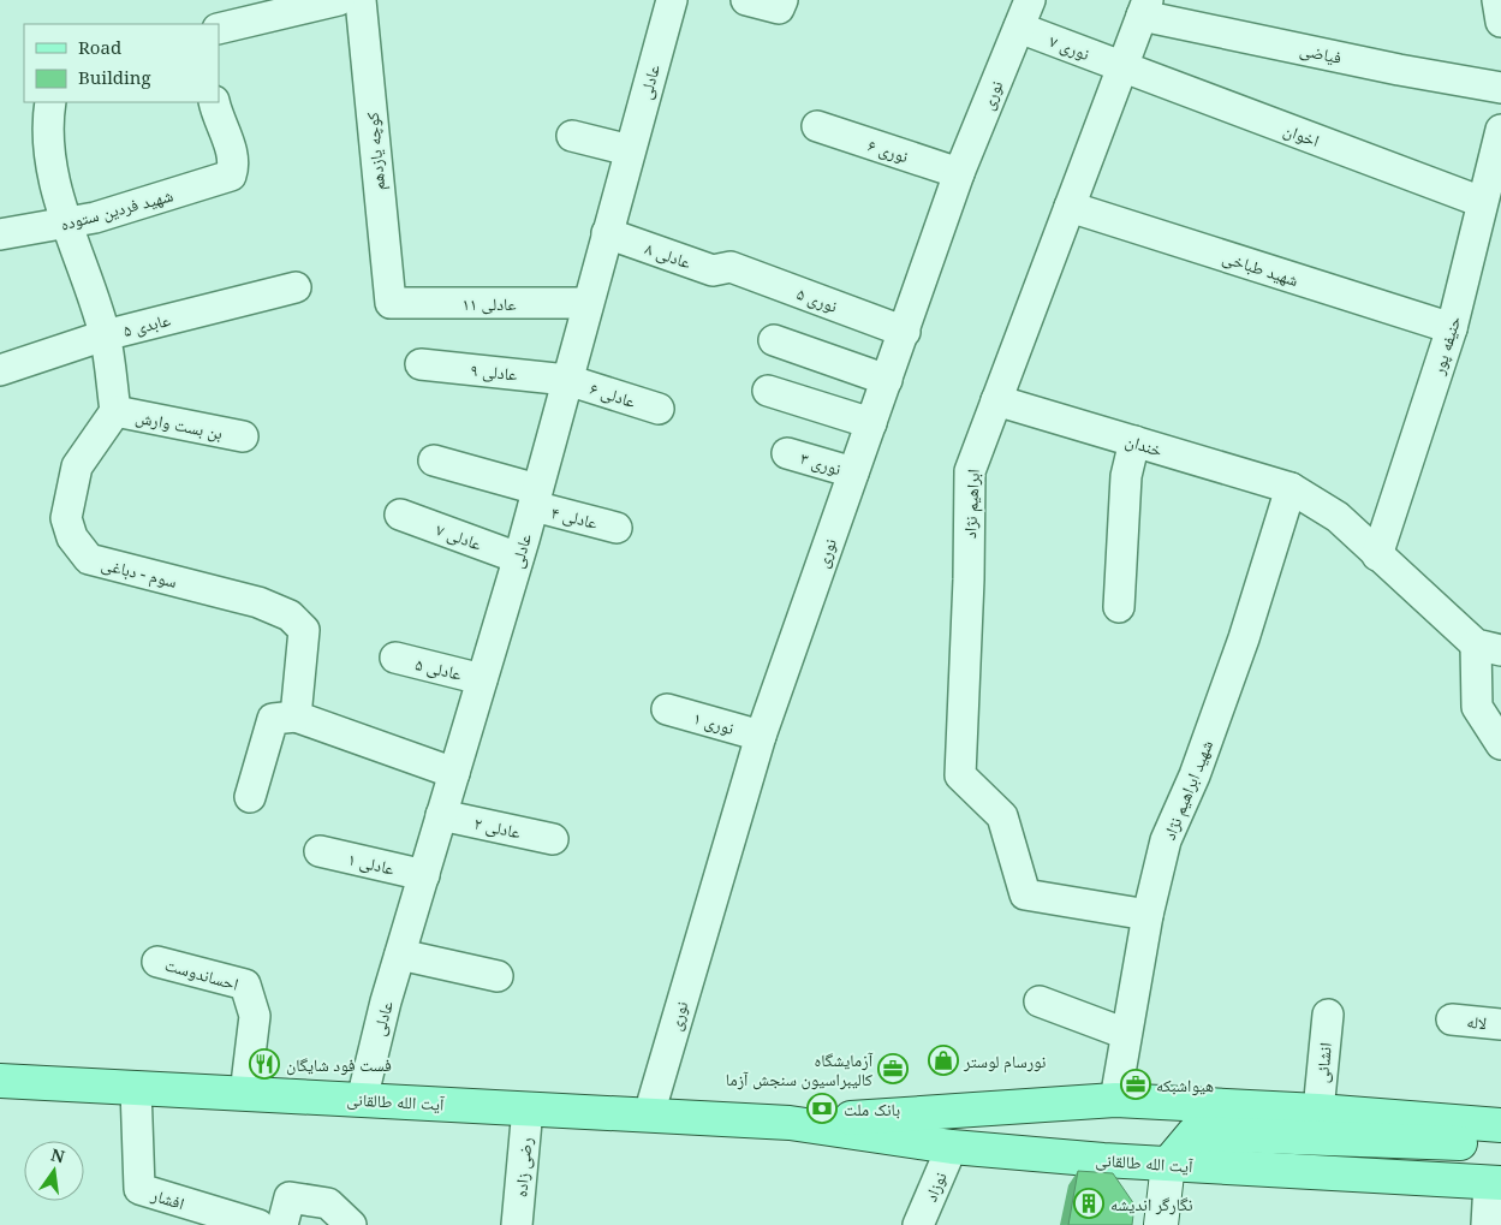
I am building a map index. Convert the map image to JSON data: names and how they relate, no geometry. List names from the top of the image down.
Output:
{
  "streets": {
    "main road": ["آیت الله طالقانی"],
    "street": [
      "نوری ۷",
      "فیاضی",
      "عادلی",
      "نوری",
      "اخوان",
      "نوری ۶",
      "کوچه یازدهم",
      "شهید فردین ستوده",
      "عادلی ۸",
      "شهید طباخی",
      "نوری ۵",
      "عادلی ۱۱",
      "عابدی ۵",
      "حنیفه پور",
      "عادلی ۹",
      "عادلی ۶",
      "بن بست وارش",
      "خندان",
      "نوری ۳",
      "ابراهیم نژاد",
      "عادلی ۴",
      "عادلی ۷",
      "سوم - دباغی",
      "عادلی ۵",
      "نوری ۱",
      "شهید ابراهیم نژاد",
      "عادلی ۲",
      "عادلی ۱",
      "احساندوست",
      "لاله",
      "انشائی",
      "رضی زاده",
      "نوزاد",
      "افشار"
    ]
  },
  "crossings": [
    ["نوری ۷", "نوری"],
    ["نوری ۷", "اخوان"],
    ["نوری ۷", "ابراهیم نژاد"],
    ["فیاضی", "ابراهیم نژاد"],
    ["عادلی", "عادلی ۸"],
    ["عادلی", "عادلی ۱۱"],
    ["عادلی", "عادلی ۹"],
    ["عادلی", "عادلی ۶"],
    ["عادلی", "عادلی ۴"],
    ["عادلی", "عادلی ۷"],
    ["عادلی", "عادلی ۵"],
    ["عادلی", "عادلی ۲"],
    ["عادلی", "عادلی ۱"],
    ["عادلی", "آیت الله طالقانی"],
    ["نوری", "نوری ۶"],
    ["نوری", "نوری ۵"],
    ["نوری", "نوری ۳"],
    ["نوری", "نوری ۱"],
    ["نوری", "آیت الله طالقانی"],
    ["اخوان", "حنیفه پور"],
    ["اخوان", "ابراهیم نژاد"],
    ["کوچه یازدهم", "عادلی ۱۱"],
    ["عادلی ۸", "نوری ۵"],
    ["شهید طباخی", "حنیفه پور"],
    ["شهید طباخی", "ابراهیم نژاد"],
    ["عادلی ۹", "عادلی ۶"],
    ["بن بست وارش", "سوم - دباغی"],
    ["خندان", "ابراهیم نژاد"],
    ["خندان", "شهید ابراهیم نژاد"],
    ["ابراهیم نژاد", "شهید ابراهیم نژاد"],
    ["شهید ابراهیم نژاد", "آیت الله طالقانی"],
    ["احساندوست", "آیت الله طالقانی"],
    ["انشائی", "آیت الله طالقانی"],
    ["آیت الله طالقانی", "رضی زاده"],
    ["آیت الله طالقانی", "نوزاد"],
    ["آیت الله طالقانی", "افشار"]
  ],
  "places": {
    "shop": ["نورسام لوستر"],
    "restaurant": ["فست فود شایگان"],
    "office": ["آزمایشگاه کالیبراسیون سنجش آزما", "هیواشبکه"],
    "bank": ["بانک ملت"],
    "building": ["نگارگر اندیشه"]
  },
  "legend": ["Road", "Building"],
  "north": "top"
}
